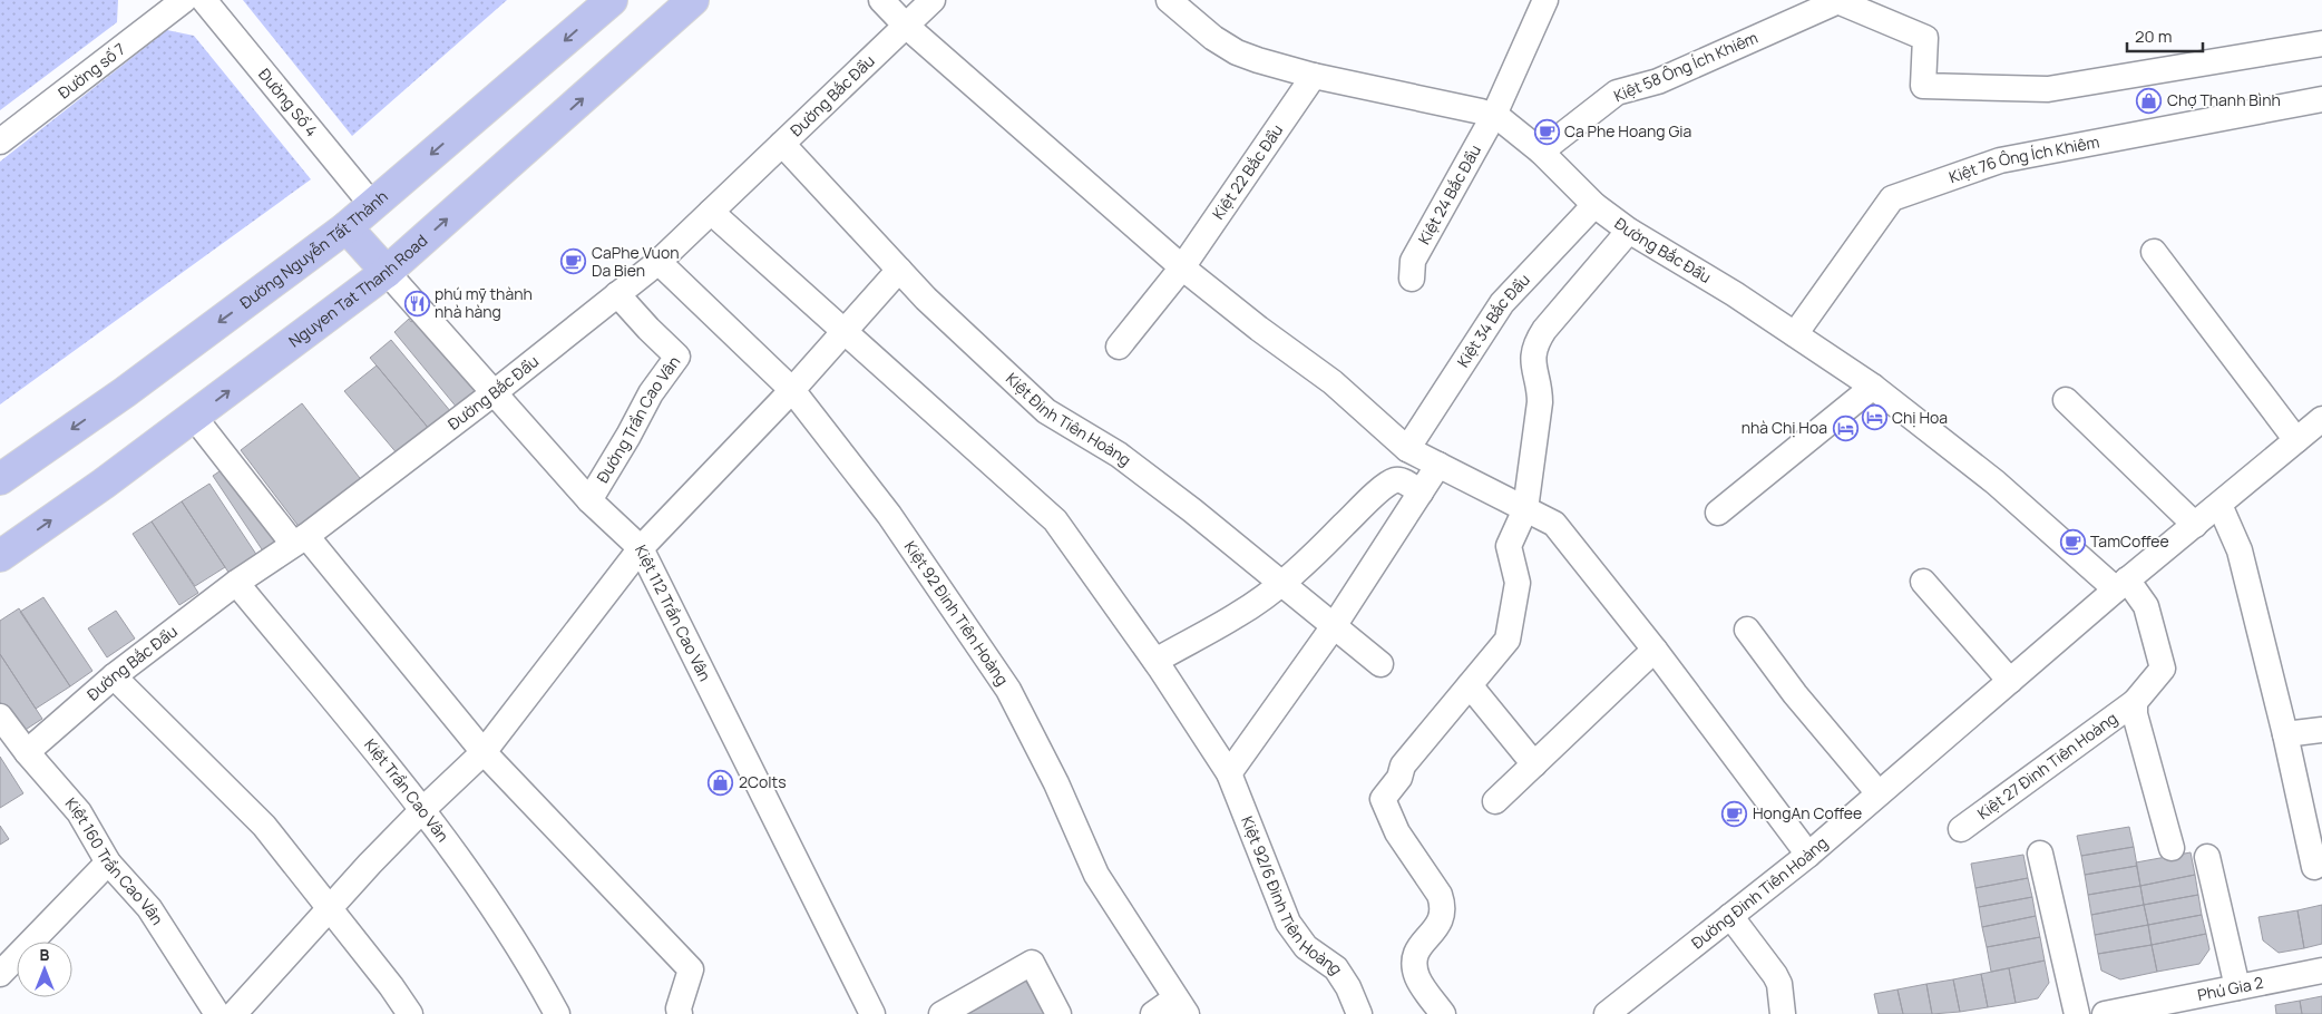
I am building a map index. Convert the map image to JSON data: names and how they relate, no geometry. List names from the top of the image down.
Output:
{
  "streets": {
    "main road": ["Đường Nguyễn Tất Thành", "Nguyen Tat Thanh Road"],
    "street": [
      "Kiệt 58 Ông Ích Khiêm",
      "Đường số 7",
      "Đường Bắc Đẩu",
      "Đường Số 4",
      "Kiệt 76 Ông Ích Khiêm",
      "Kiệt 22 Bắc Đẩu",
      "Kiệt 24 Bắc Đẩu",
      "Kiệt 34 Bắc Đẩu",
      "Kiệt Đinh Tiên Hoàng",
      "Đường Trần Cao Vân",
      "Kiệt 112 Trần Cao Vân",
      "Kiệt 92 Đinh Tiên Hoàng",
      "Kiệt 27 Đinh Tiên Hoàng",
      "Kiệt Trần Cao Vân",
      "Kiệt 160 Trần Cao Vân",
      "Đường Đinh Tiên Hoàng",
      "Kiệt 92/6 Đinh Tiên Hoàng",
      "Phú Gia 2"
    ]
  },
  "crossings": [
    ["Kiệt 58 Ông Ích Khiêm", "Đường Bắc Đẩu"],
    ["Đường Bắc Đẩu", "Kiệt 76 Ông Ích Khiêm"],
    ["Đường Bắc Đẩu", "Kiệt 22 Bắc Đẩu"],
    ["Đường Bắc Đẩu", "Kiệt 24 Bắc Đẩu"],
    ["Đường Bắc Đẩu", "Kiệt 34 Bắc Đẩu"],
    ["Đường Bắc Đẩu", "Kiệt Đinh Tiên Hoàng"],
    ["Đường Bắc Đẩu", "Đường Trần Cao Vân"],
    ["Đường Bắc Đẩu", "Kiệt 112 Trần Cao Vân"],
    ["Đường Bắc Đẩu", "Kiệt 92 Đinh Tiên Hoàng"],
    ["Đường Bắc Đẩu", "Kiệt 27 Đinh Tiên Hoàng"],
    ["Đường Bắc Đẩu", "Kiệt Trần Cao Vân"],
    ["Đường Bắc Đẩu", "Kiệt 160 Trần Cao Vân"],
    ["Đường Bắc Đẩu", "Đường Đinh Tiên Hoàng"],
    ["Đường Bắc Đẩu", "Kiệt 92/6 Đinh Tiên Hoàng"],
    ["Đường Số 4", "Đường Nguyễn Tất Thành"],
    ["Nguyen Tat Thanh Road", "Kiệt 112 Trần Cao Vân"],
    ["Đường Trần Cao Vân", "Kiệt 112 Trần Cao Vân"],
    ["Kiệt 27 Đinh Tiên Hoàng", "Đường Đinh Tiên Hoàng"]
  ],
  "one_way": ["Đường Nguyễn Tất Thành", "Nguyen Tat Thanh Road"],
  "places": {
    "shop": ["Chợ Thanh Bình", "2Colts"],
    "cafe": [
      "Ca Phe Hoang Gia",
      "CaPhe Vuon Da Bien",
      "TamCoffee",
      "HongAn Coffee"
    ],
    "restaurant": ["phú mỹ thành nhà hàng"],
    "hotel": ["Chị Hoa", "nhà Chị Hoa"]
  },
  "scale_bar": "20 m",
  "north": "top"
}
